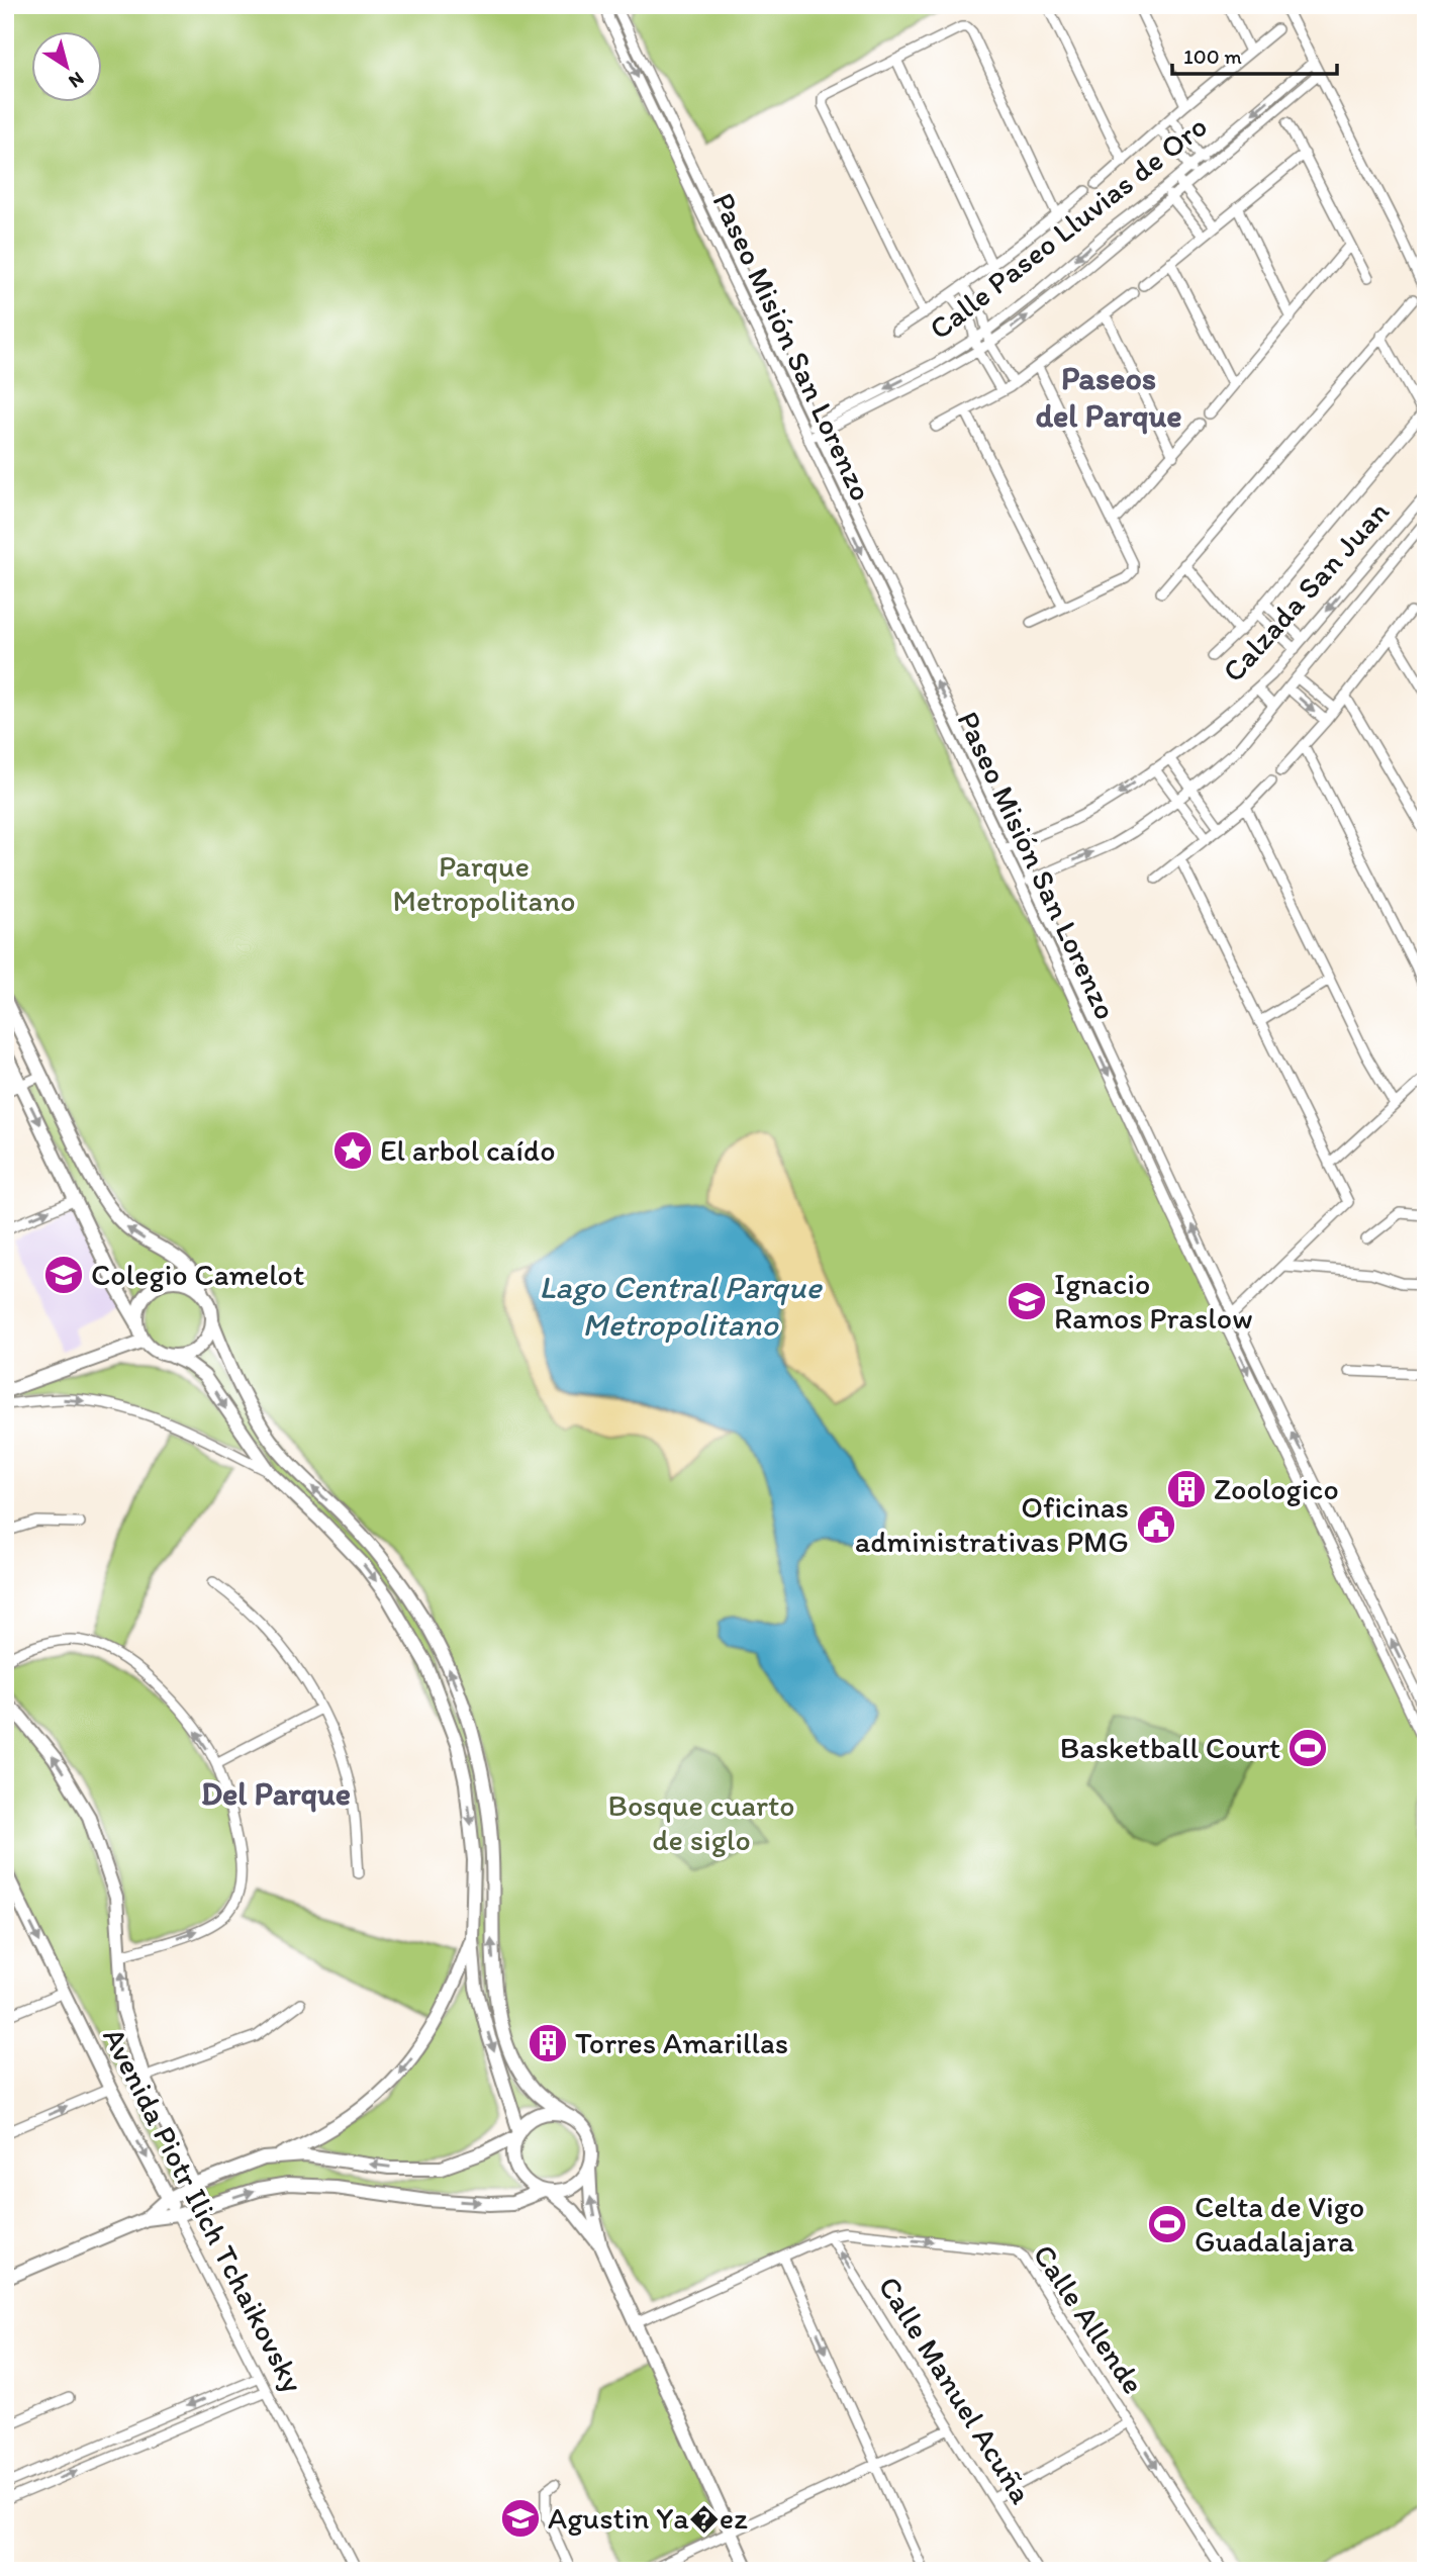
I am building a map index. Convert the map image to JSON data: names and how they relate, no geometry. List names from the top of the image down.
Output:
{
  "streets": {
    "street": [
      "Calle Paseo Lluvias de Oro",
      "Paseo Misión San Lorenzo",
      "Calzada San Juan",
      "Avenida Piotr Ilich Tchaikovsky",
      "Calle Allende",
      "Calle Manuel Acuña"
    ]
  },
  "crossings": [
    ["Calle Paseo Lluvias de Oro", "Paseo Misión San Lorenzo"],
    ["Paseo Misión San Lorenzo", "Calzada San Juan"],
    ["Calle Allende", "Calle Manuel Acuña"]
  ],
  "one_way": ["Calle Allende"],
  "districts": ["Paseos del Parque", "Del Parque"],
  "water": ["Lago Central Parque Metropolitano"],
  "parks": ["Parque Metropolitano", "Bosque cuarto de siglo"],
  "places": {
    "place": ["El arbol caído"],
    "school or university": ["Colegio Camelot", "Ignacio Ramos Praslow", "Agustin Ya�ez"],
    "building": ["Zoologico", "Torres Amarillas"],
    "public building": ["Oficinas administrativas PMG"],
    "sports": ["Basketball Court", "Celta de Vigo Guadalajara"]
  },
  "scale_bar": "100 m",
  "north": "bottom right"
}
